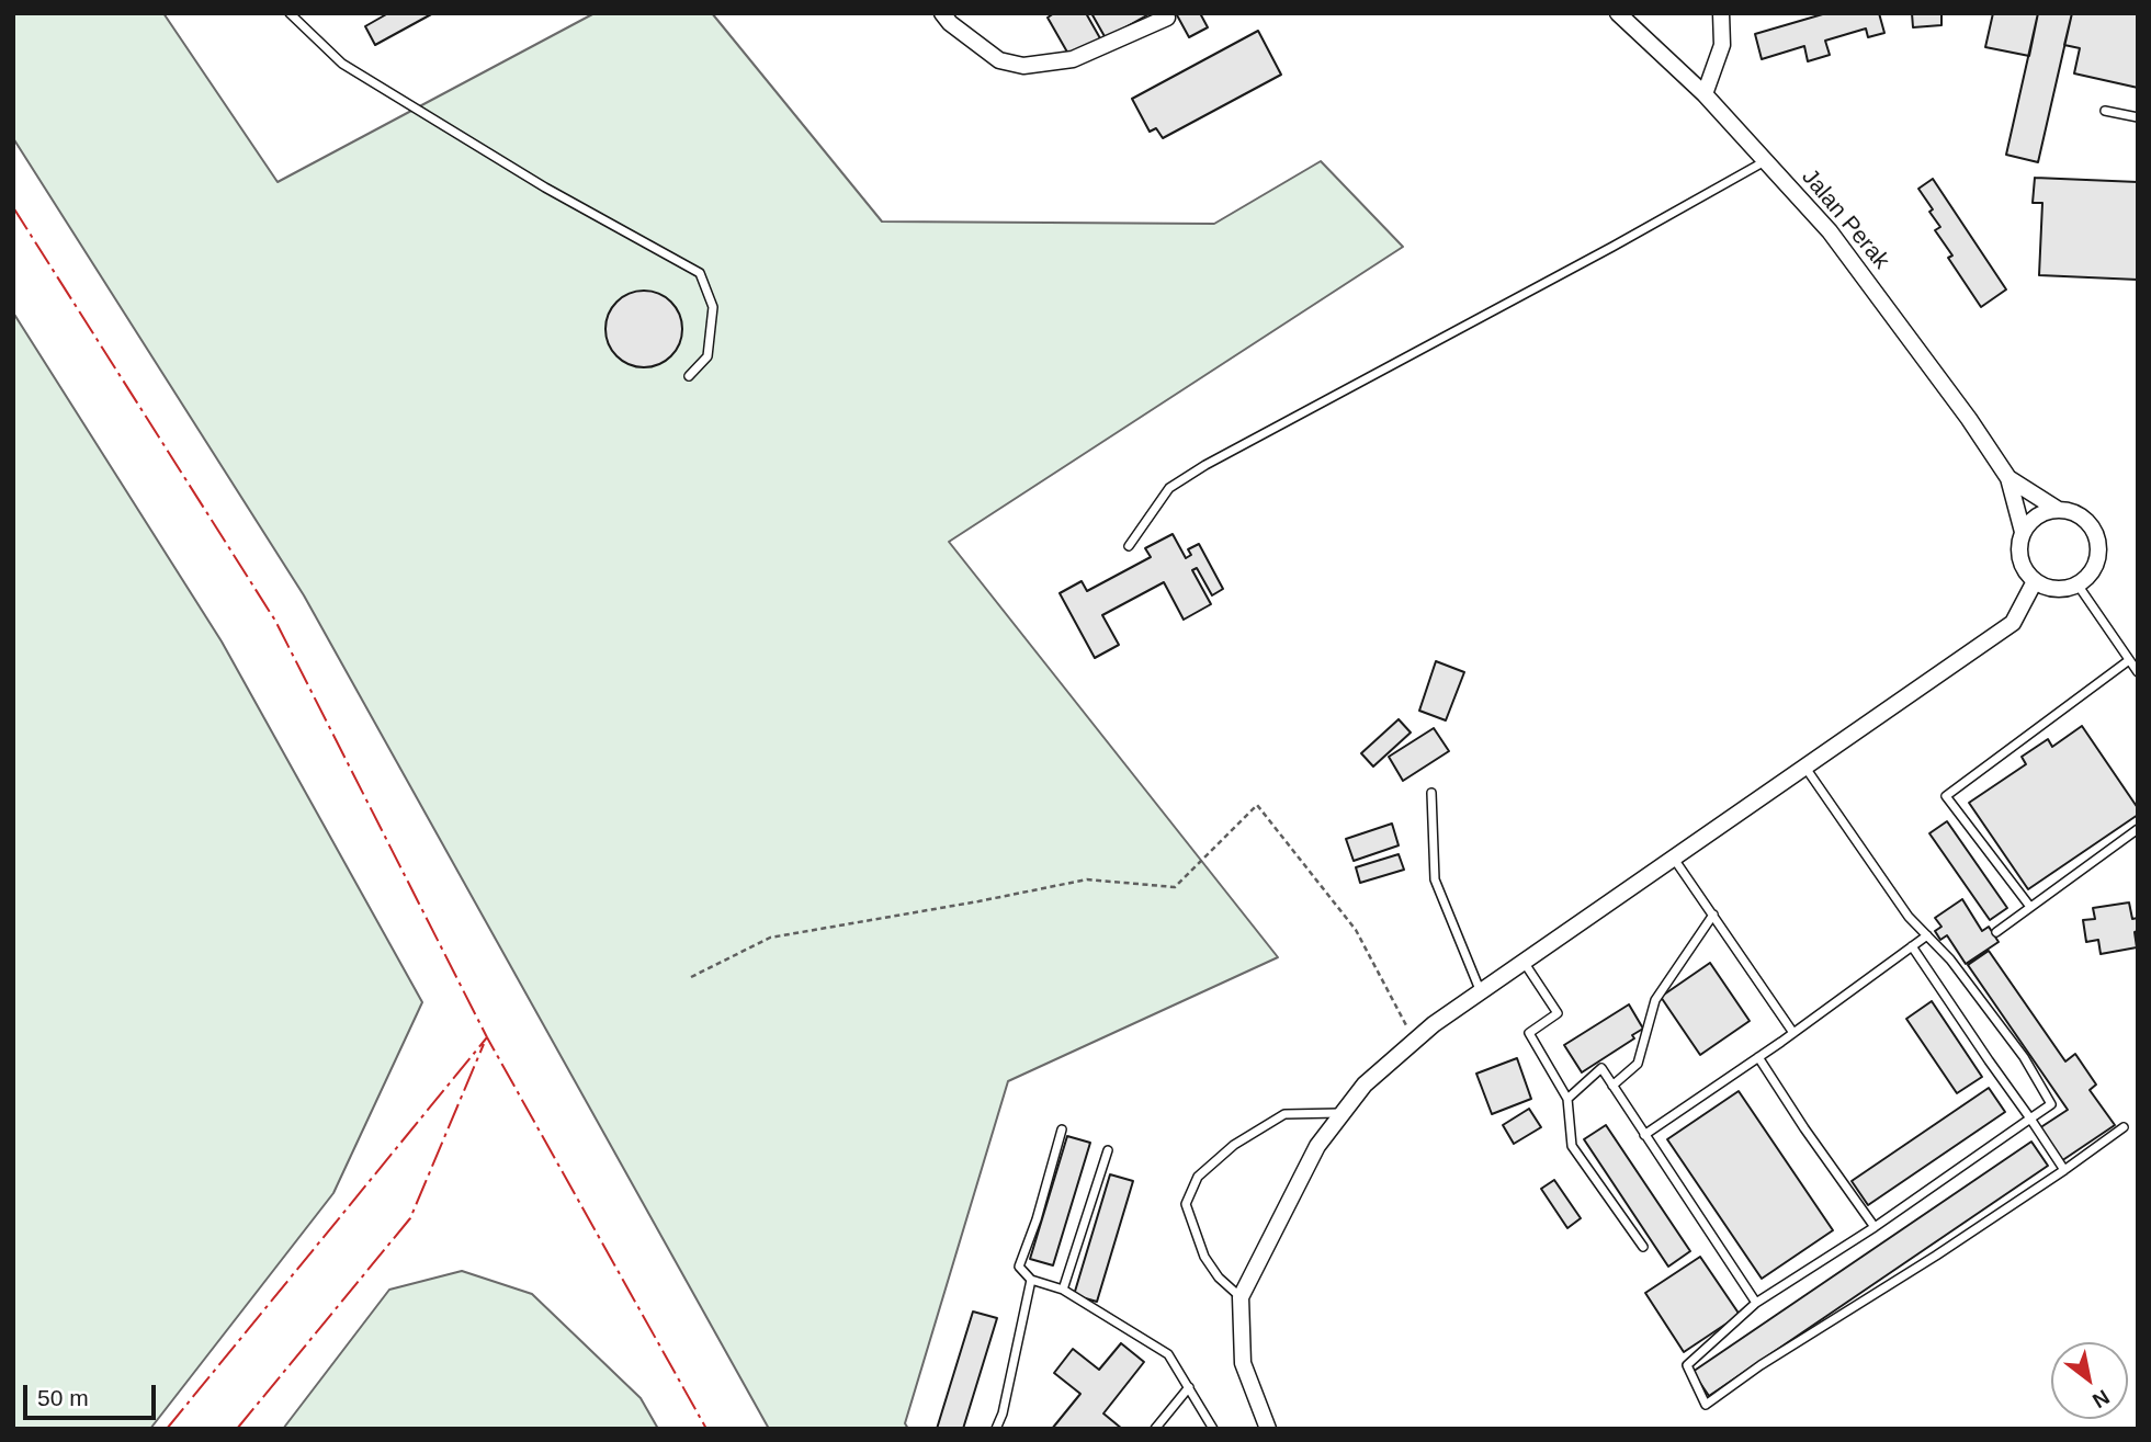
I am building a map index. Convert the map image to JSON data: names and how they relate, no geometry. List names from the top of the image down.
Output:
{
  "streets": {
    "street": ["Jalan Perak"]
  },
  "scale_bar": "50 m",
  "north": "bottom right"
}
